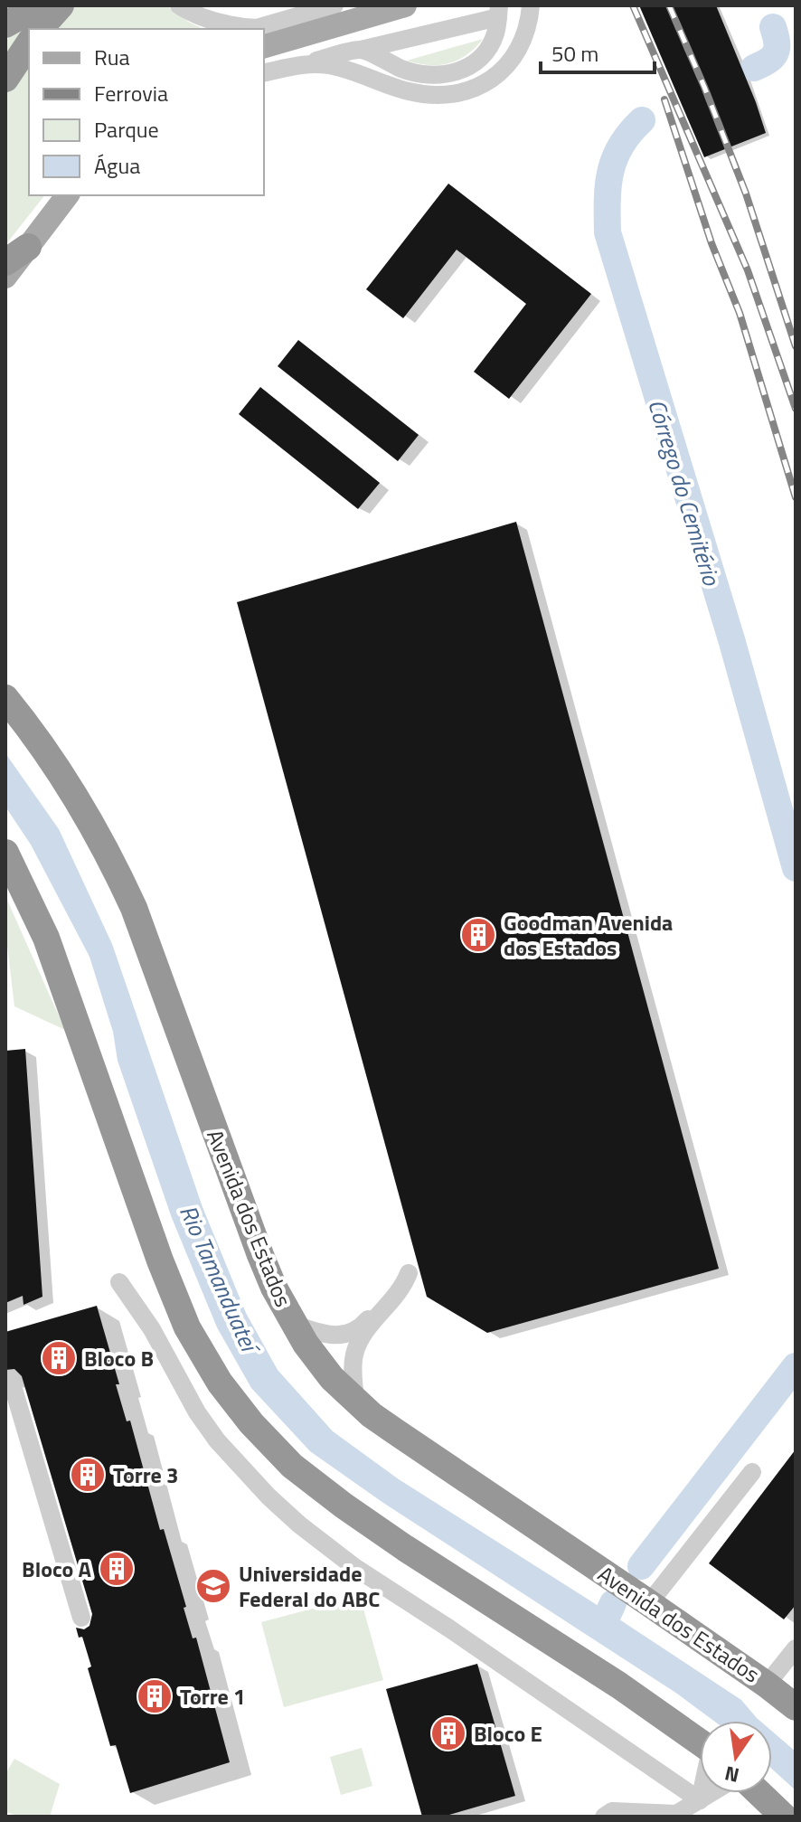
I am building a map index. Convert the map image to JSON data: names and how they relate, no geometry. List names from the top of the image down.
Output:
{
  "streets": {
    "highway": ["Avenida dos Estados"]
  },
  "water": ["Córrego do Cemitério", "Rio Tamanduateí"],
  "places": {
    "building": [
      "Goodman Avenida dos Estados",
      "Bloco B",
      "Torre 3",
      "Bloco A",
      "Torre 1",
      "Bloco E"
    ],
    "school or university": ["Universidade Federal do ABC"]
  },
  "legend": [
    "Rua",
    "Ferrovia",
    "Parque",
    "Água"
  ],
  "scale_bar": "50 m",
  "north": "bottom"
}
